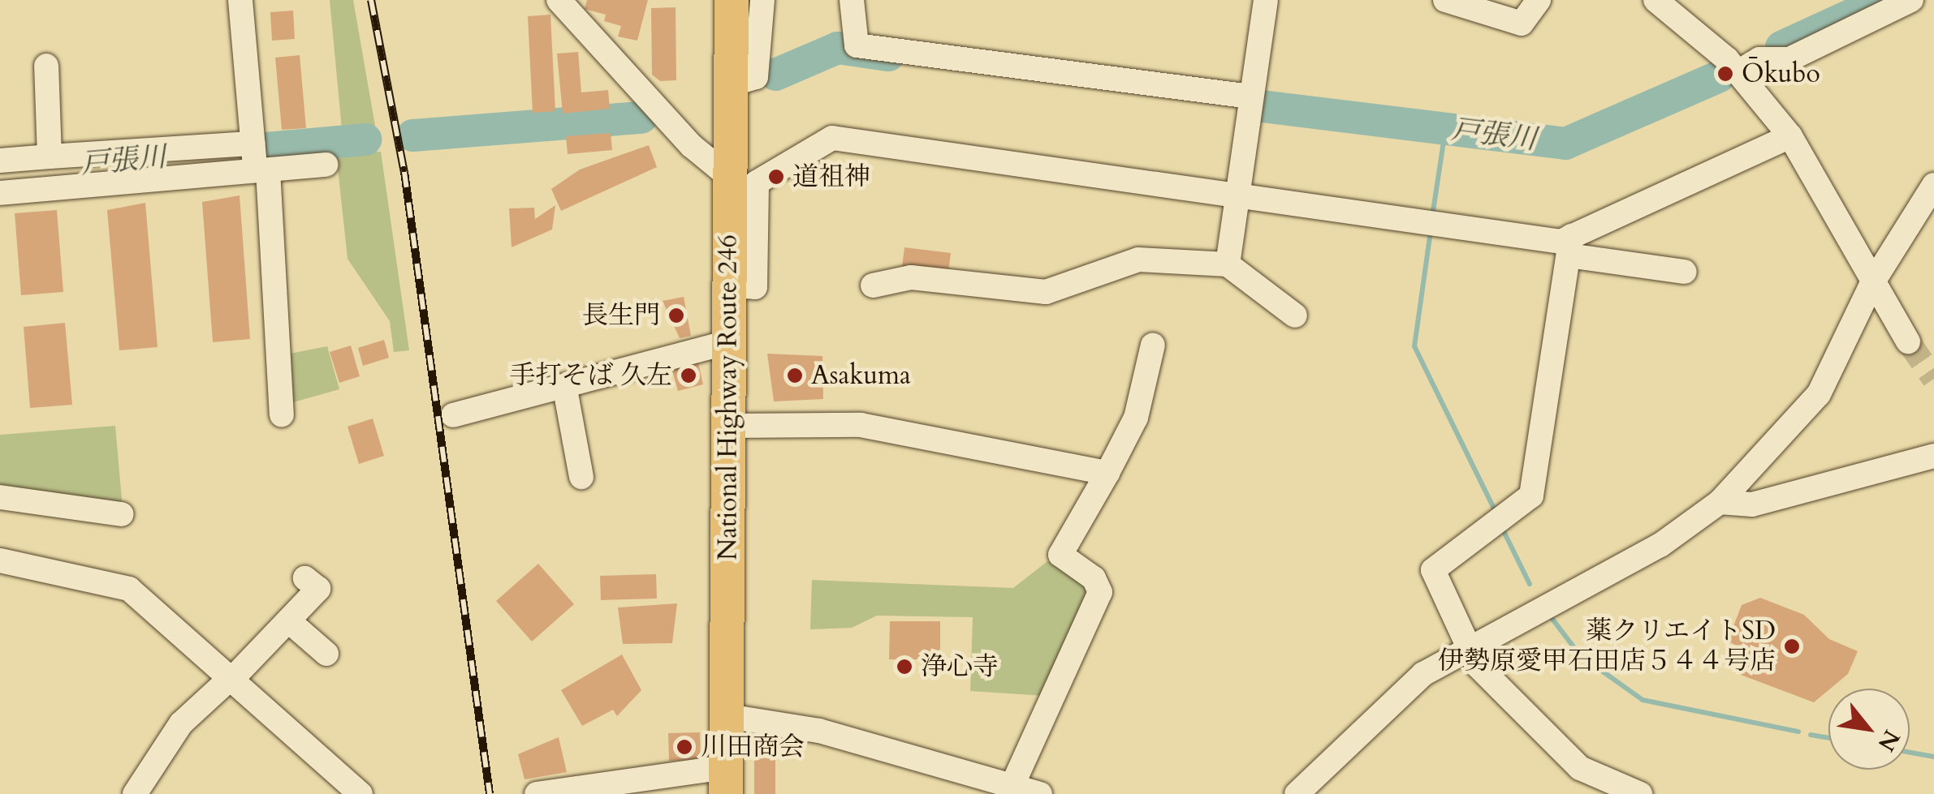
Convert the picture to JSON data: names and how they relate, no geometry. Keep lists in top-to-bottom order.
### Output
{
  "streets": {
    "highway": ["National Highway Route 246"]
  },
  "water": ["戸張川"],
  "places": [
    "Ōkubo",
    "道祖神",
    "長生門",
    "手打そば 久左",
    "Asakuma",
    "薬クリエイトSD 伊勢原愛甲石田店５４４号店",
    "浄心寺",
    "川田商会"
  ],
  "north": "bottom right"
}
